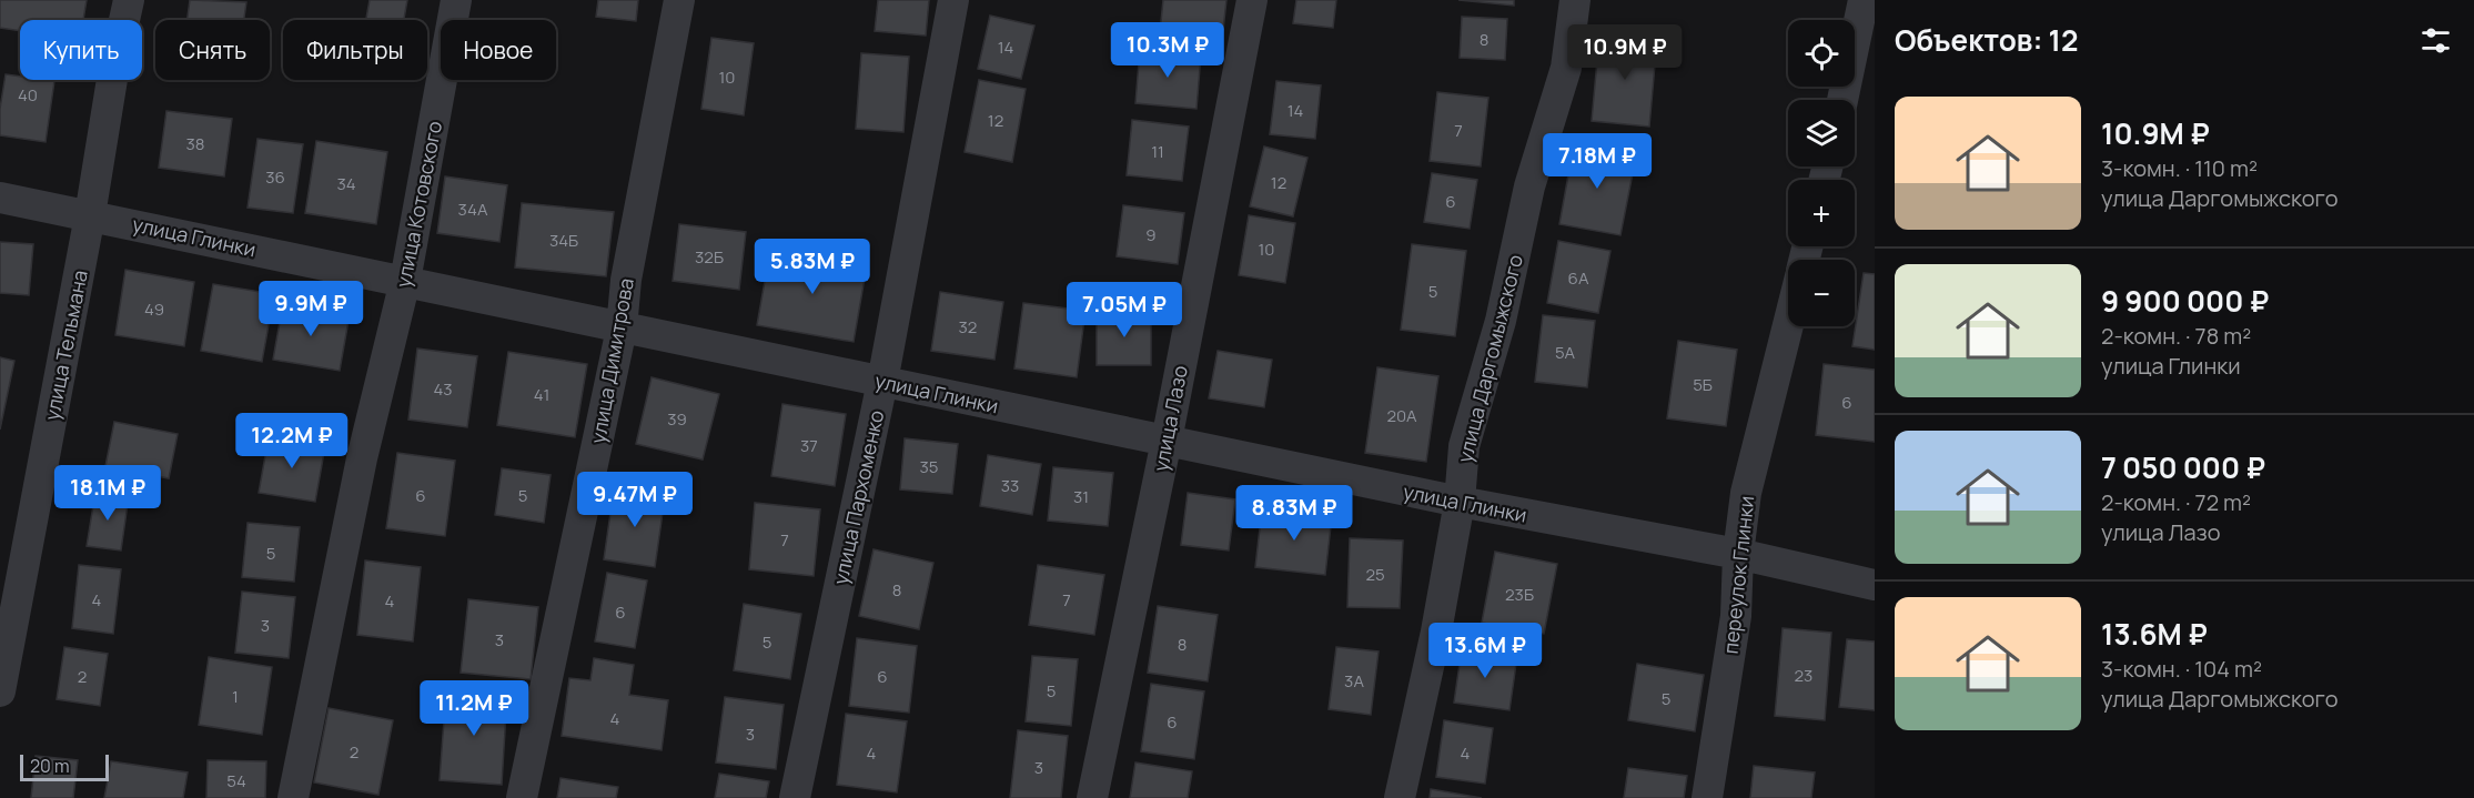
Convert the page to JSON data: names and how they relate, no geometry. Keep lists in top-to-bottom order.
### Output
{
  "streets": {
    "street": [
      "улица Котовского",
      "улица Глинки",
      "улица Тельмана",
      "улица Даргомыжского",
      "улица Димитрова",
      "улица Лазо",
      "улица Пархоменко",
      "переулок Глинки"
    ]
  },
  "crossings": [
    ["улица Котовского", "улица Глинки"],
    ["улица Глинки", "улица Тельмана"],
    ["улица Глинки", "улица Даргомыжского"],
    ["улица Глинки", "улица Димитрова"],
    ["улица Глинки", "улица Лазо"],
    ["улица Глинки", "улица Пархоменко"],
    ["улица Глинки", "переулок Глинки"]
  ],
  "house_numbers": [
    "8",
    "14",
    "10",
    "40",
    "14",
    "12",
    "7",
    "38",
    "11",
    "36",
    "12",
    "34",
    "6",
    "34А",
    "9",
    "34Б",
    "10",
    "32Б",
    "6А",
    "5",
    "49",
    "32",
    "5А",
    "5Б",
    "43",
    "41",
    "6",
    "20А",
    "39",
    "37",
    "35",
    "33",
    "6",
    "5",
    "31",
    "7",
    "5",
    "25",
    "8",
    "23Б",
    "4",
    "7",
    "4",
    "6",
    "3",
    "3",
    "5",
    "8",
    "23",
    "2",
    "6",
    "3А",
    "5",
    "1",
    "5",
    "4",
    "6",
    "3",
    "2",
    "4",
    "4",
    "3",
    "54"
  ],
  "scale_bar": "20 m",
  "page": {
    "heading": "Объектов: 12",
    "map_buttons": ["+", "−"],
    "chip": [
      "Купить",
      "Снять",
      "Фильтры",
      "Новое"
    ],
    "price": [
      "10.3M ₽",
      "10.9M ₽",
      "7.18M ₽",
      "5.83M ₽",
      "9.9M ₽",
      "7.05M ₽",
      "12.2M ₽",
      "18.1M ₽",
      "9.47M ₽",
      "8.83M ₽",
      "13.6M ₽",
      "11.2M ₽"
    ],
    "list": [
      {
        "name": "10.9M ₽",
        "note": "3-комн. · 110 m² · улица Даргомыжского"
      },
      {
        "name": "9 900 000 ₽",
        "note": "2-комн. · 78 m² · улица Глинки"
      },
      {
        "name": "7 050 000 ₽",
        "note": "2-комн. · 72 m² · улица Лазо"
      },
      {
        "name": "13.6M ₽",
        "note": "3-комн. · 104 m² · улица Даргомыжского"
      }
    ],
    "scale": "20 m"
  }
}
